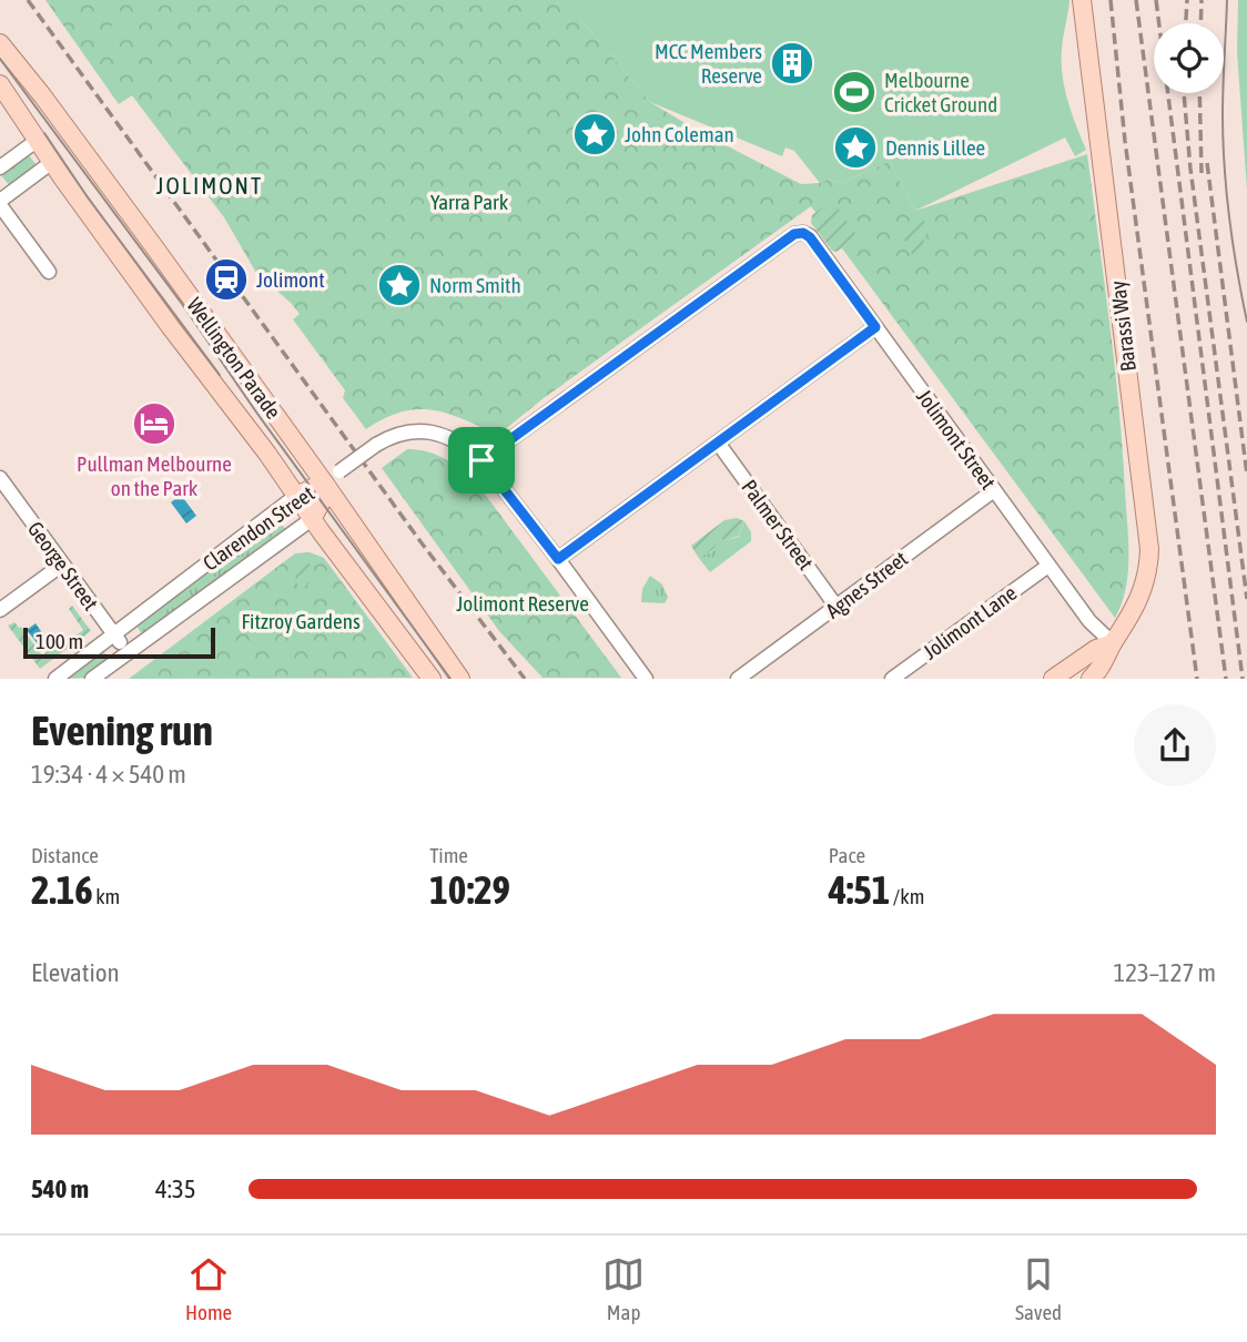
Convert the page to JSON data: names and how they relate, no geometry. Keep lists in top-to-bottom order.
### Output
{
  "streets": {
    "main road": ["Barassi Way", "Wellington Parade", "Clarendon Street"],
    "street": [
      "Jolimont Street",
      "Palmer Street",
      "George Street",
      "Agnes Street",
      "Jolimont Lane"
    ]
  },
  "crossings": [
    ["Barassi Way", "Jolimont Street"],
    ["Wellington Parade", "Clarendon Street"],
    ["Jolimont Street", "Agnes Street"],
    ["Jolimont Street", "Jolimont Lane"],
    ["Palmer Street", "Agnes Street"],
    ["Clarendon Street", "George Street"]
  ],
  "districts": ["JOLIMONT"],
  "parks": ["Yarra Park", "Jolimont Reserve", "Fitzroy Gardens"],
  "places": {
    "building": ["MCC Members Reserve"],
    "sports": ["Melbourne Cricket Ground"],
    "place": ["John Coleman", "Dennis Lillee", "Norm Smith"],
    "station": ["Jolimont"],
    "hotel": ["Pullman Melbourne on the Park"]
  },
  "scale_bar": "100 m",
  "page": {
    "scale": "100 m",
    "heading": ["Evening run", "19:34 · 4 × 540 m"],
    "stats": [
      ["Distance", "2.16 km"],
      ["Time", "10:29"],
      ["Pace", "4:51 /km"]
    ],
    "chart": ["Elevation", "123–127 m"],
    "list": [
      {
        "name": "540 m",
        "note": "4:35"
      }
    ],
    "tabs": ["Home", "Map", "Saved"]
  }
}
